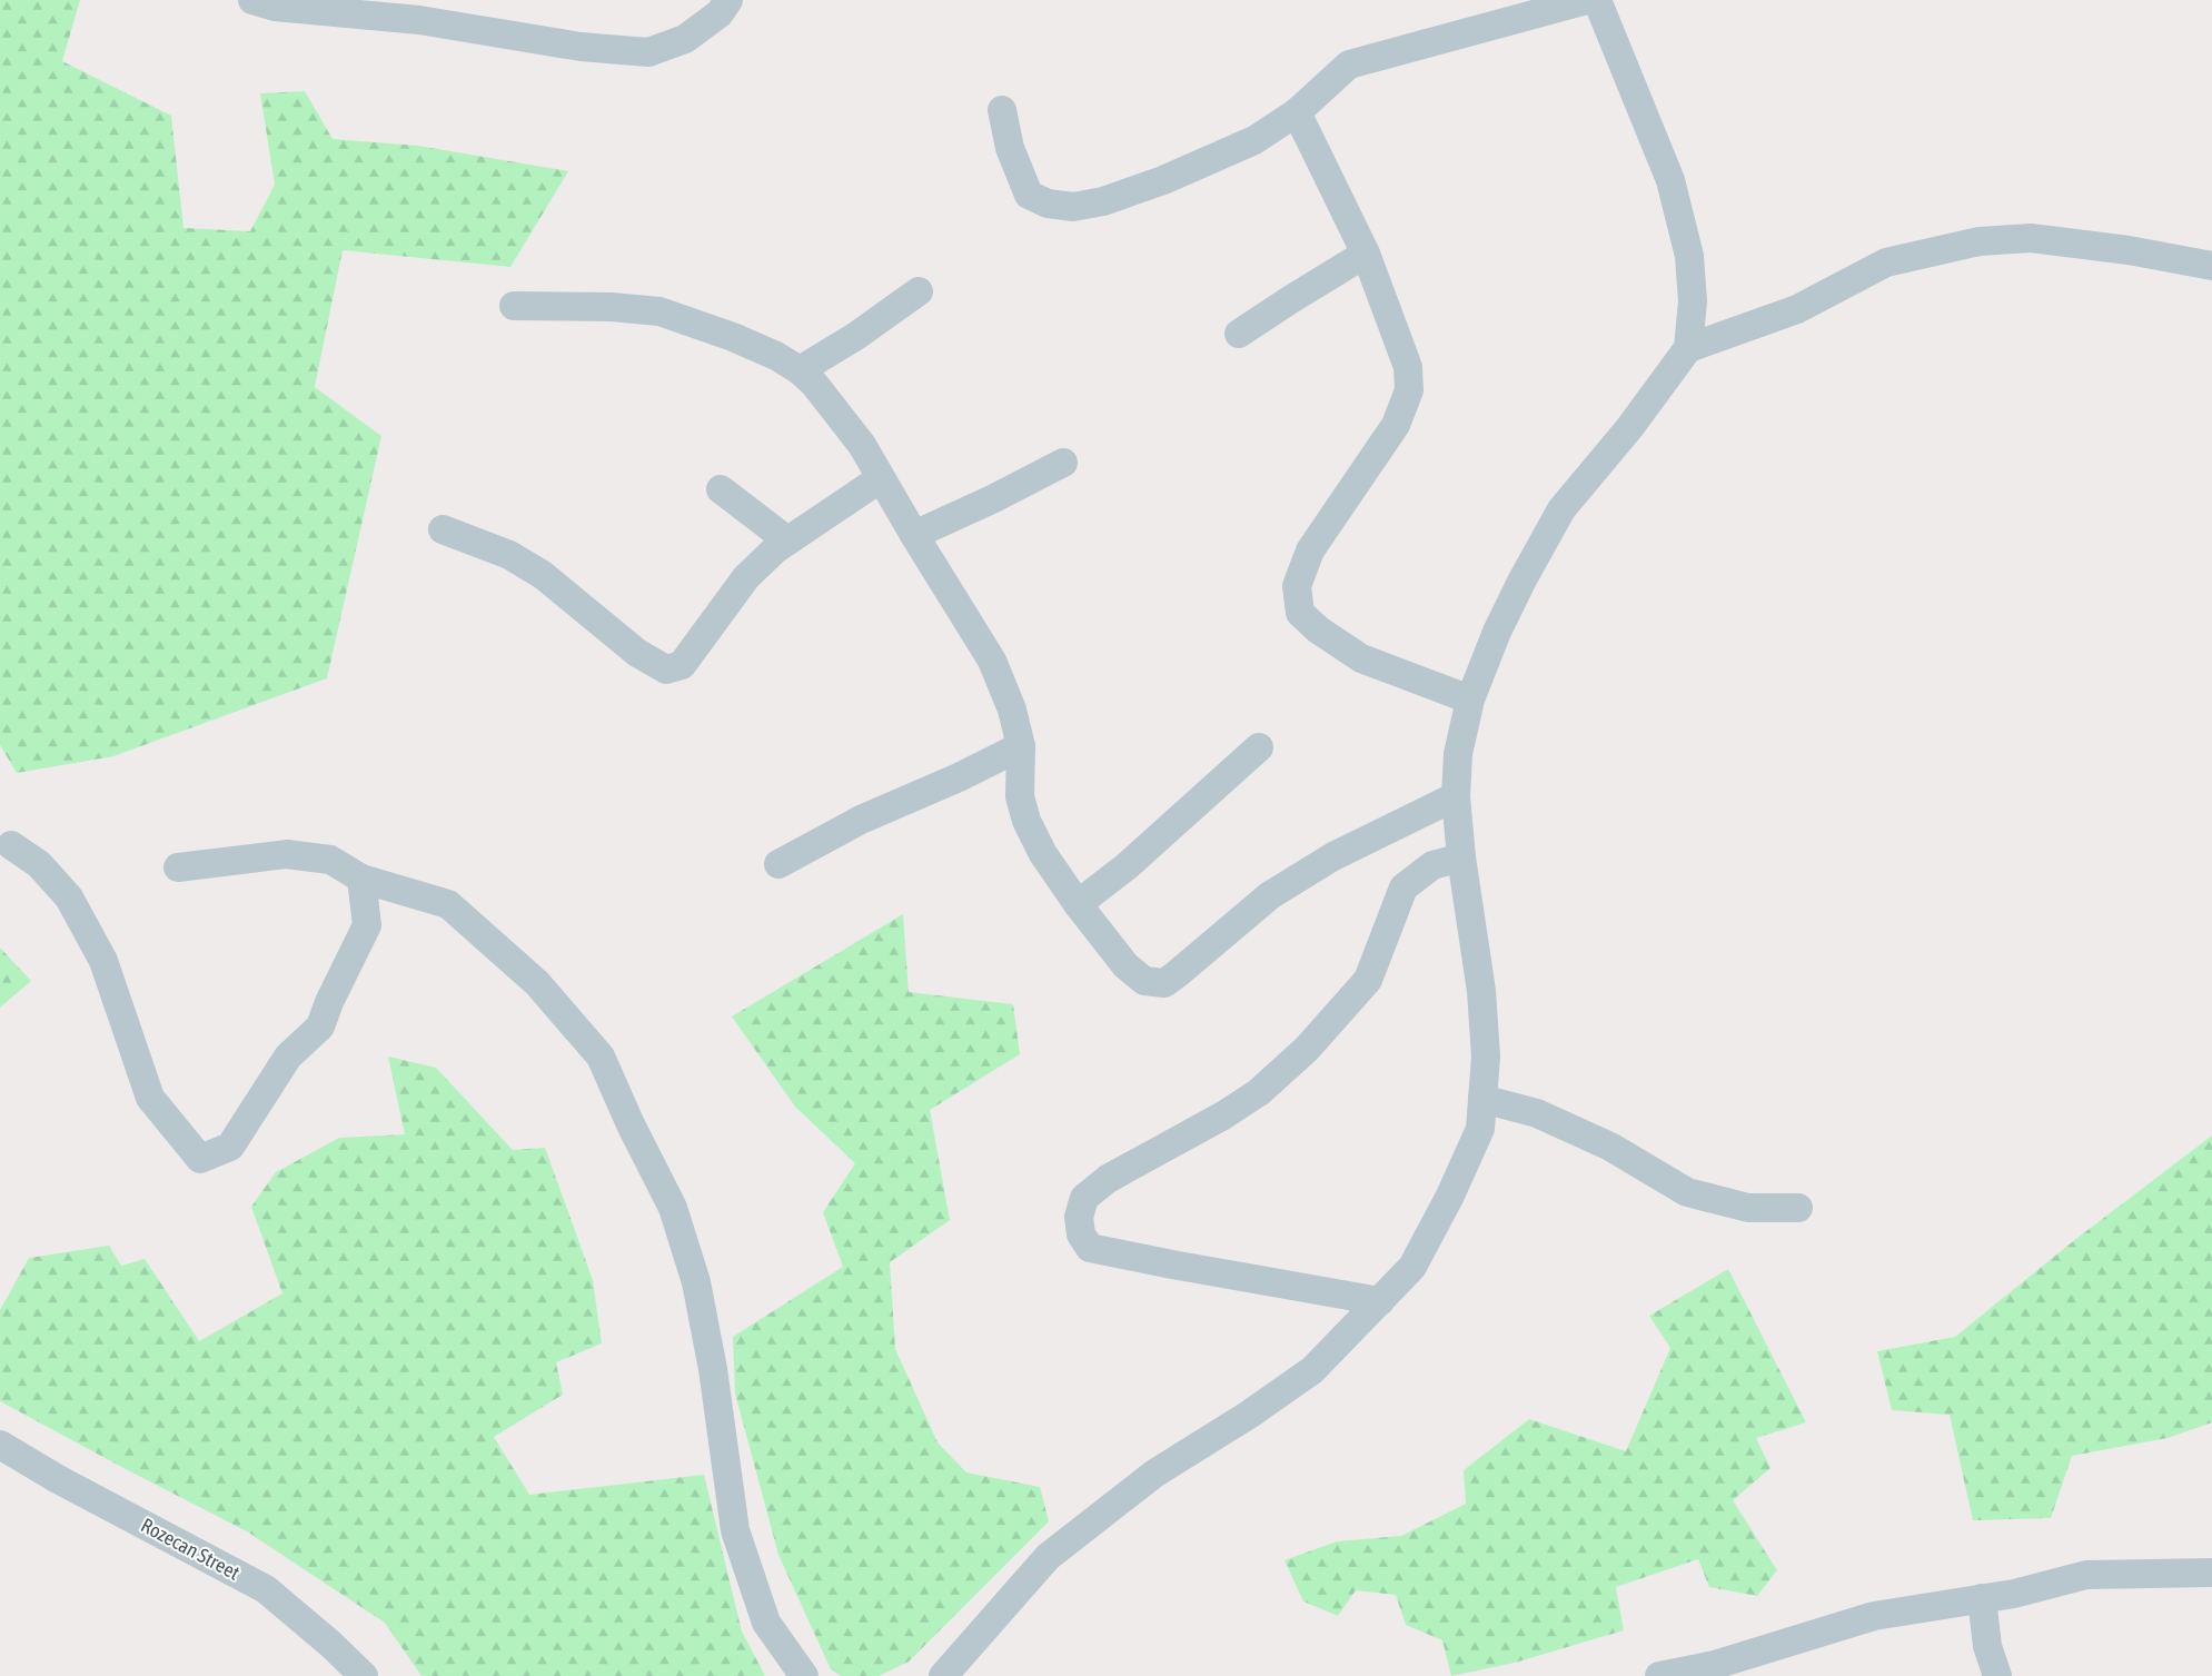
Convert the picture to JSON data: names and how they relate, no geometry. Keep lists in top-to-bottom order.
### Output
{
  "streets": {
    "street": ["Rozecan Street"]
  }
}
